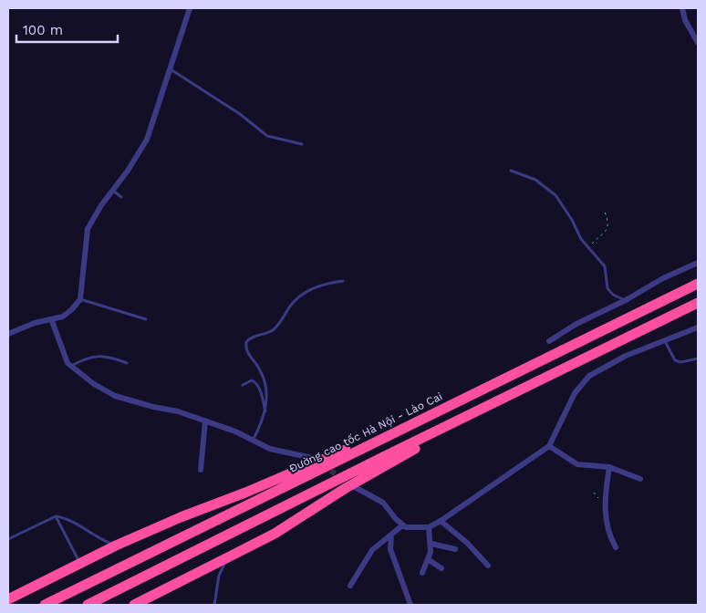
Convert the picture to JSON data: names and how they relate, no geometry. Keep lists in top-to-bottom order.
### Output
{
  "streets": {
    "highway": ["Đường cao tốc Hà Nội - Lào Cai"]
  },
  "scale_bar": "100 m"
}
